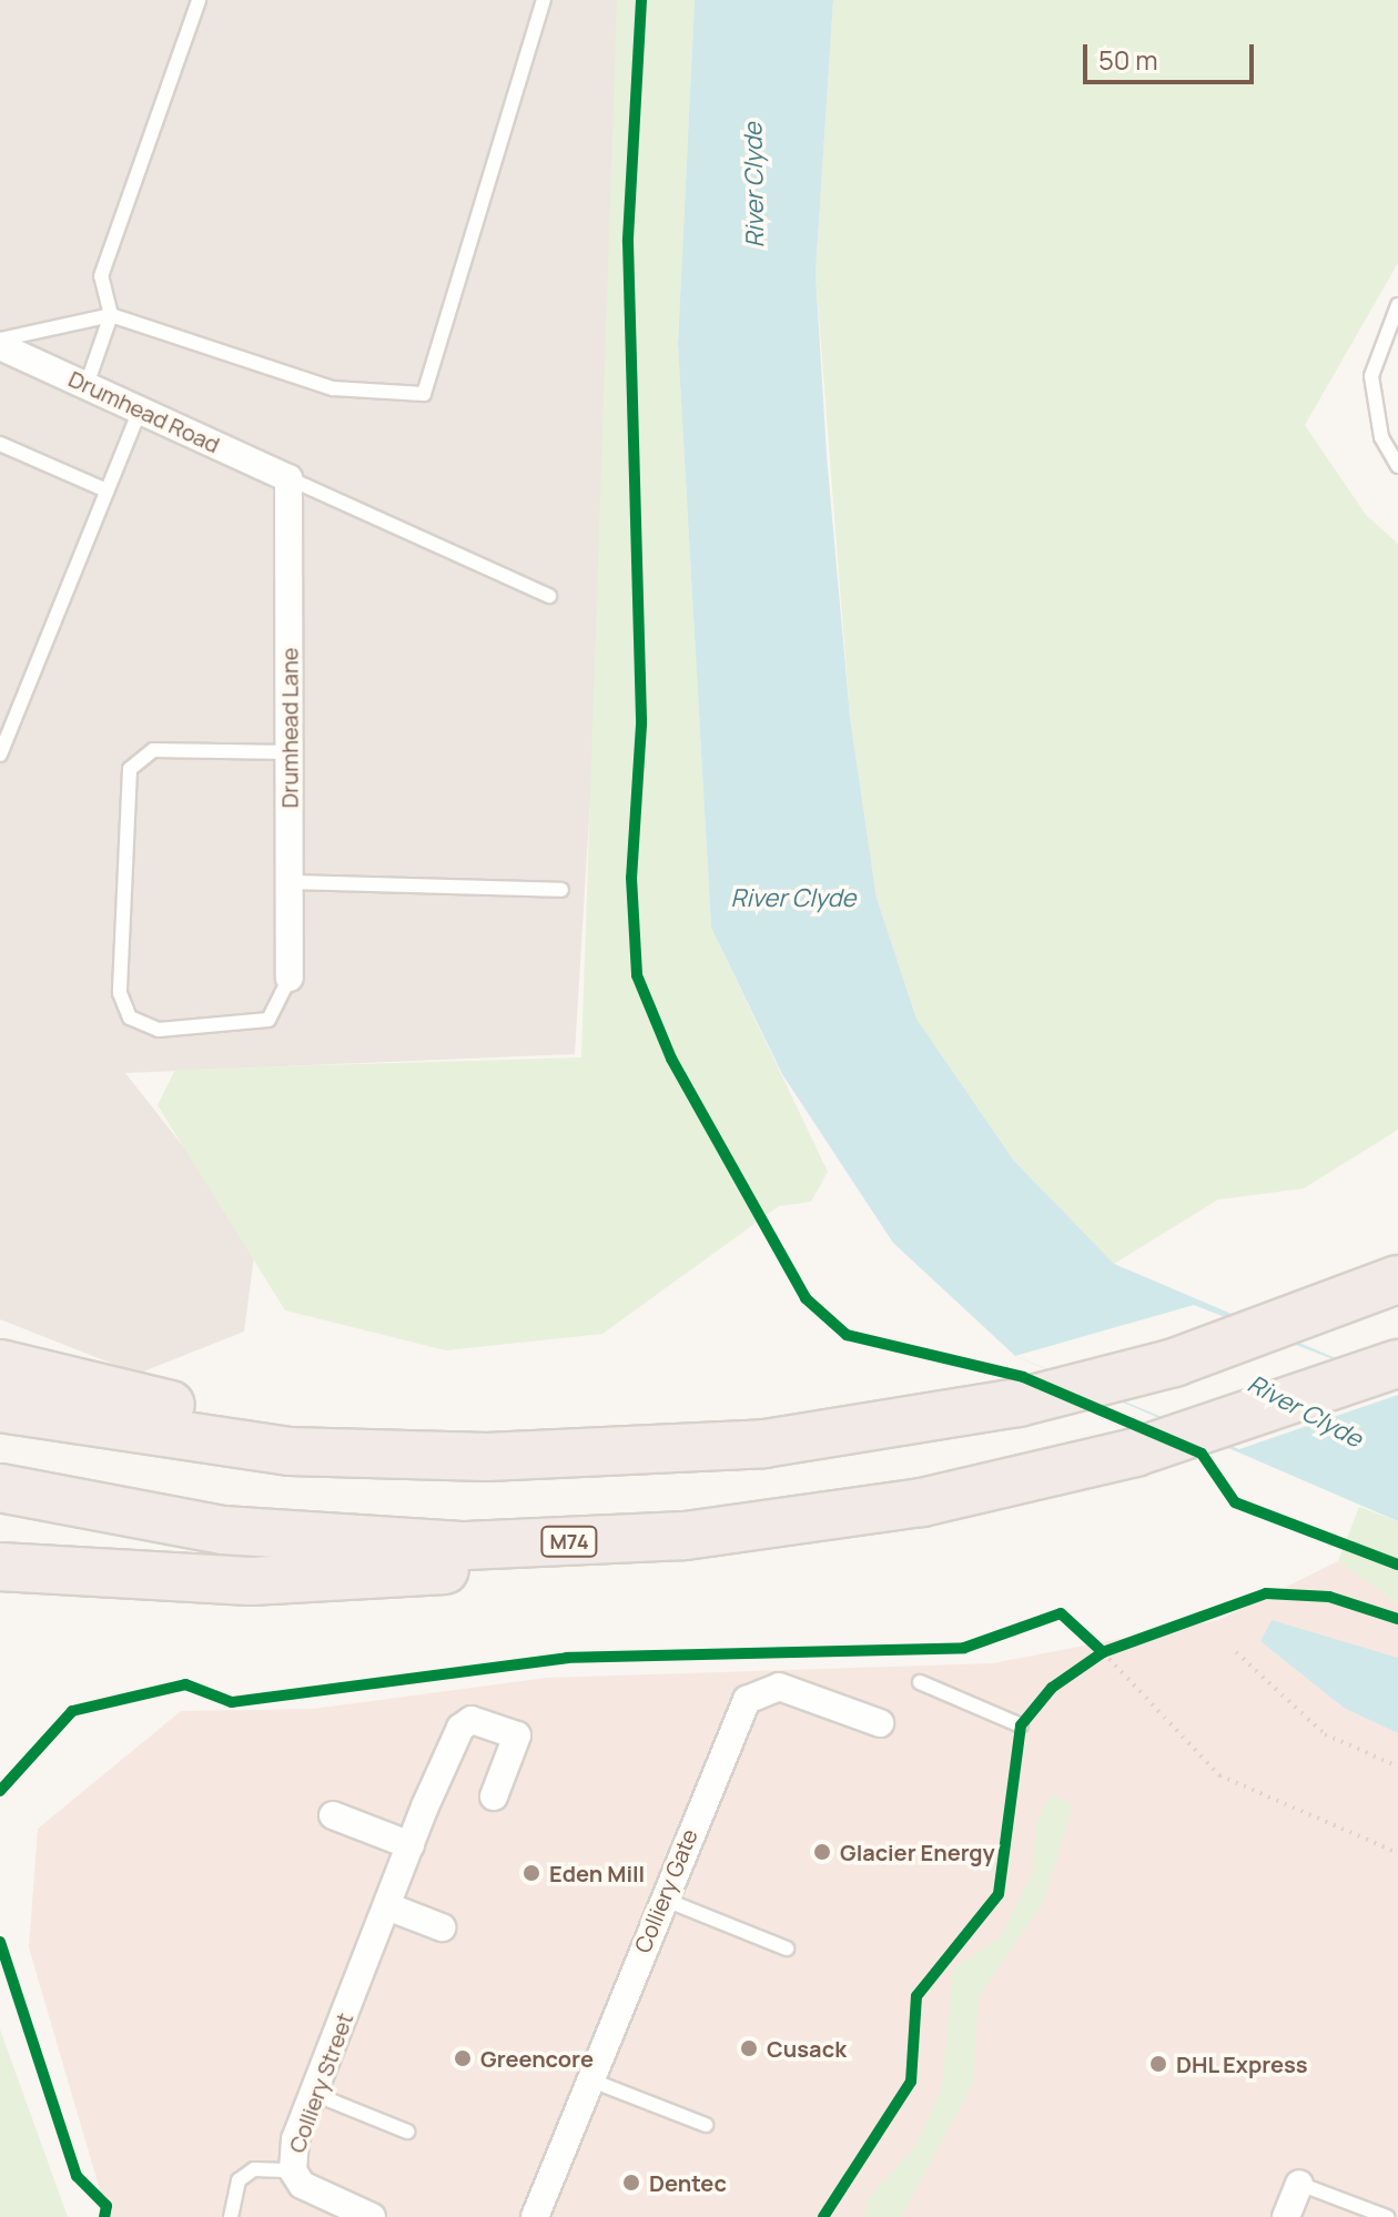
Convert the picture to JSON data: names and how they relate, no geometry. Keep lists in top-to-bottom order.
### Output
{
  "streets": {
    "highway": ["M74"],
    "street": [
      "Drumhead Road",
      "Drumhead Lane",
      "Colliery Gate",
      "Colliery Street"
    ]
  },
  "crossings": [
    ["Drumhead Road", "Drumhead Lane"]
  ],
  "water": ["River Clyde"],
  "places": [
    "Glacier Energy",
    "Eden Mill",
    "Cusack",
    "Greencore",
    "DHL Express",
    "Dentec"
  ],
  "scale_bar": "50 m"
}
